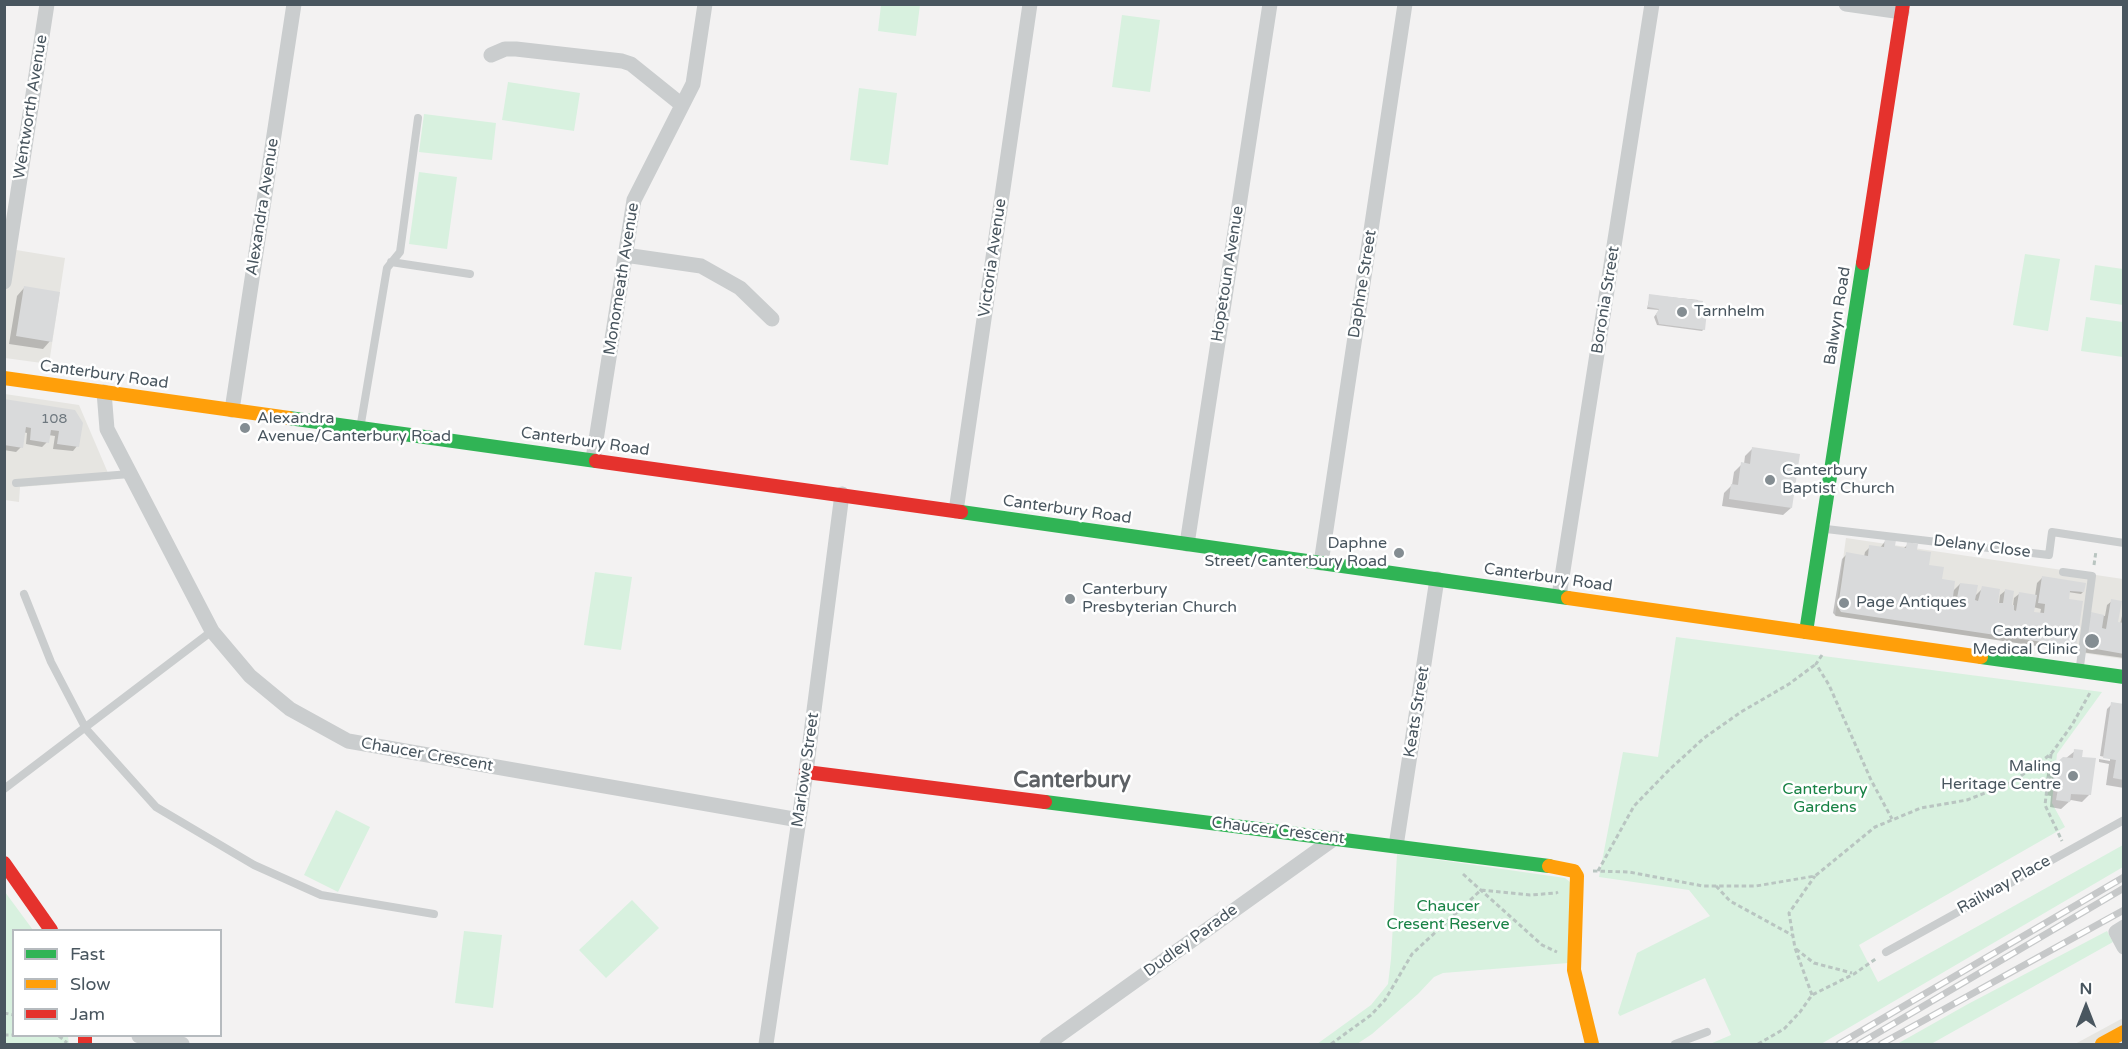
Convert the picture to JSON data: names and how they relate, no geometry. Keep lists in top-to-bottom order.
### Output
{
  "streets": {
    "main road": ["Balwyn Road", "Canterbury Road", "Chaucer Crescent"],
    "street": [
      "Wentworth Avenue",
      "Alexandra Avenue",
      "Victoria Avenue",
      "Hopetoun Avenue",
      "Monomeath Avenue",
      "Daphne Street",
      "Boronia Street",
      "Keats Street",
      "Marlowe Street",
      "Dudley Parade"
    ],
    "lane": ["Delany Close", "Railway Place"]
  },
  "crossings": [
    ["Alexandra Avenue", "Canterbury Road"],
    ["Victoria Avenue", "Canterbury Road"],
    ["Hopetoun Avenue", "Canterbury Road"],
    ["Monomeath Avenue", "Canterbury Road"],
    ["Daphne Street", "Canterbury Road"],
    ["Boronia Street", "Canterbury Road"],
    ["Balwyn Road", "Canterbury Road"],
    ["Balwyn Road", "Delany Close"],
    ["Canterbury Road", "Keats Street"],
    ["Canterbury Road", "Chaucer Crescent"],
    ["Canterbury Road", "Marlowe Street"],
    ["Keats Street", "Chaucer Crescent"],
    ["Chaucer Crescent", "Marlowe Street"],
    ["Chaucer Crescent", "Dudley Parade"]
  ],
  "districts": ["Canterbury"],
  "parks": ["Canterbury Gardens", "Chaucer Cresent Reserve"],
  "places": [
    "Tarnhelm",
    "Alexandra Avenue/Canterbury Road",
    "Canterbury Baptist Church",
    "Daphne Street/Canterbury Road",
    "Canterbury Presbyterian Church",
    "Page Antiques",
    "Canterbury Medical Clinic",
    "Maling Heritage Centre"
  ],
  "house_numbers": ["108"],
  "legend": ["Fast", "Slow", "Jam"],
  "north": "top"
}
